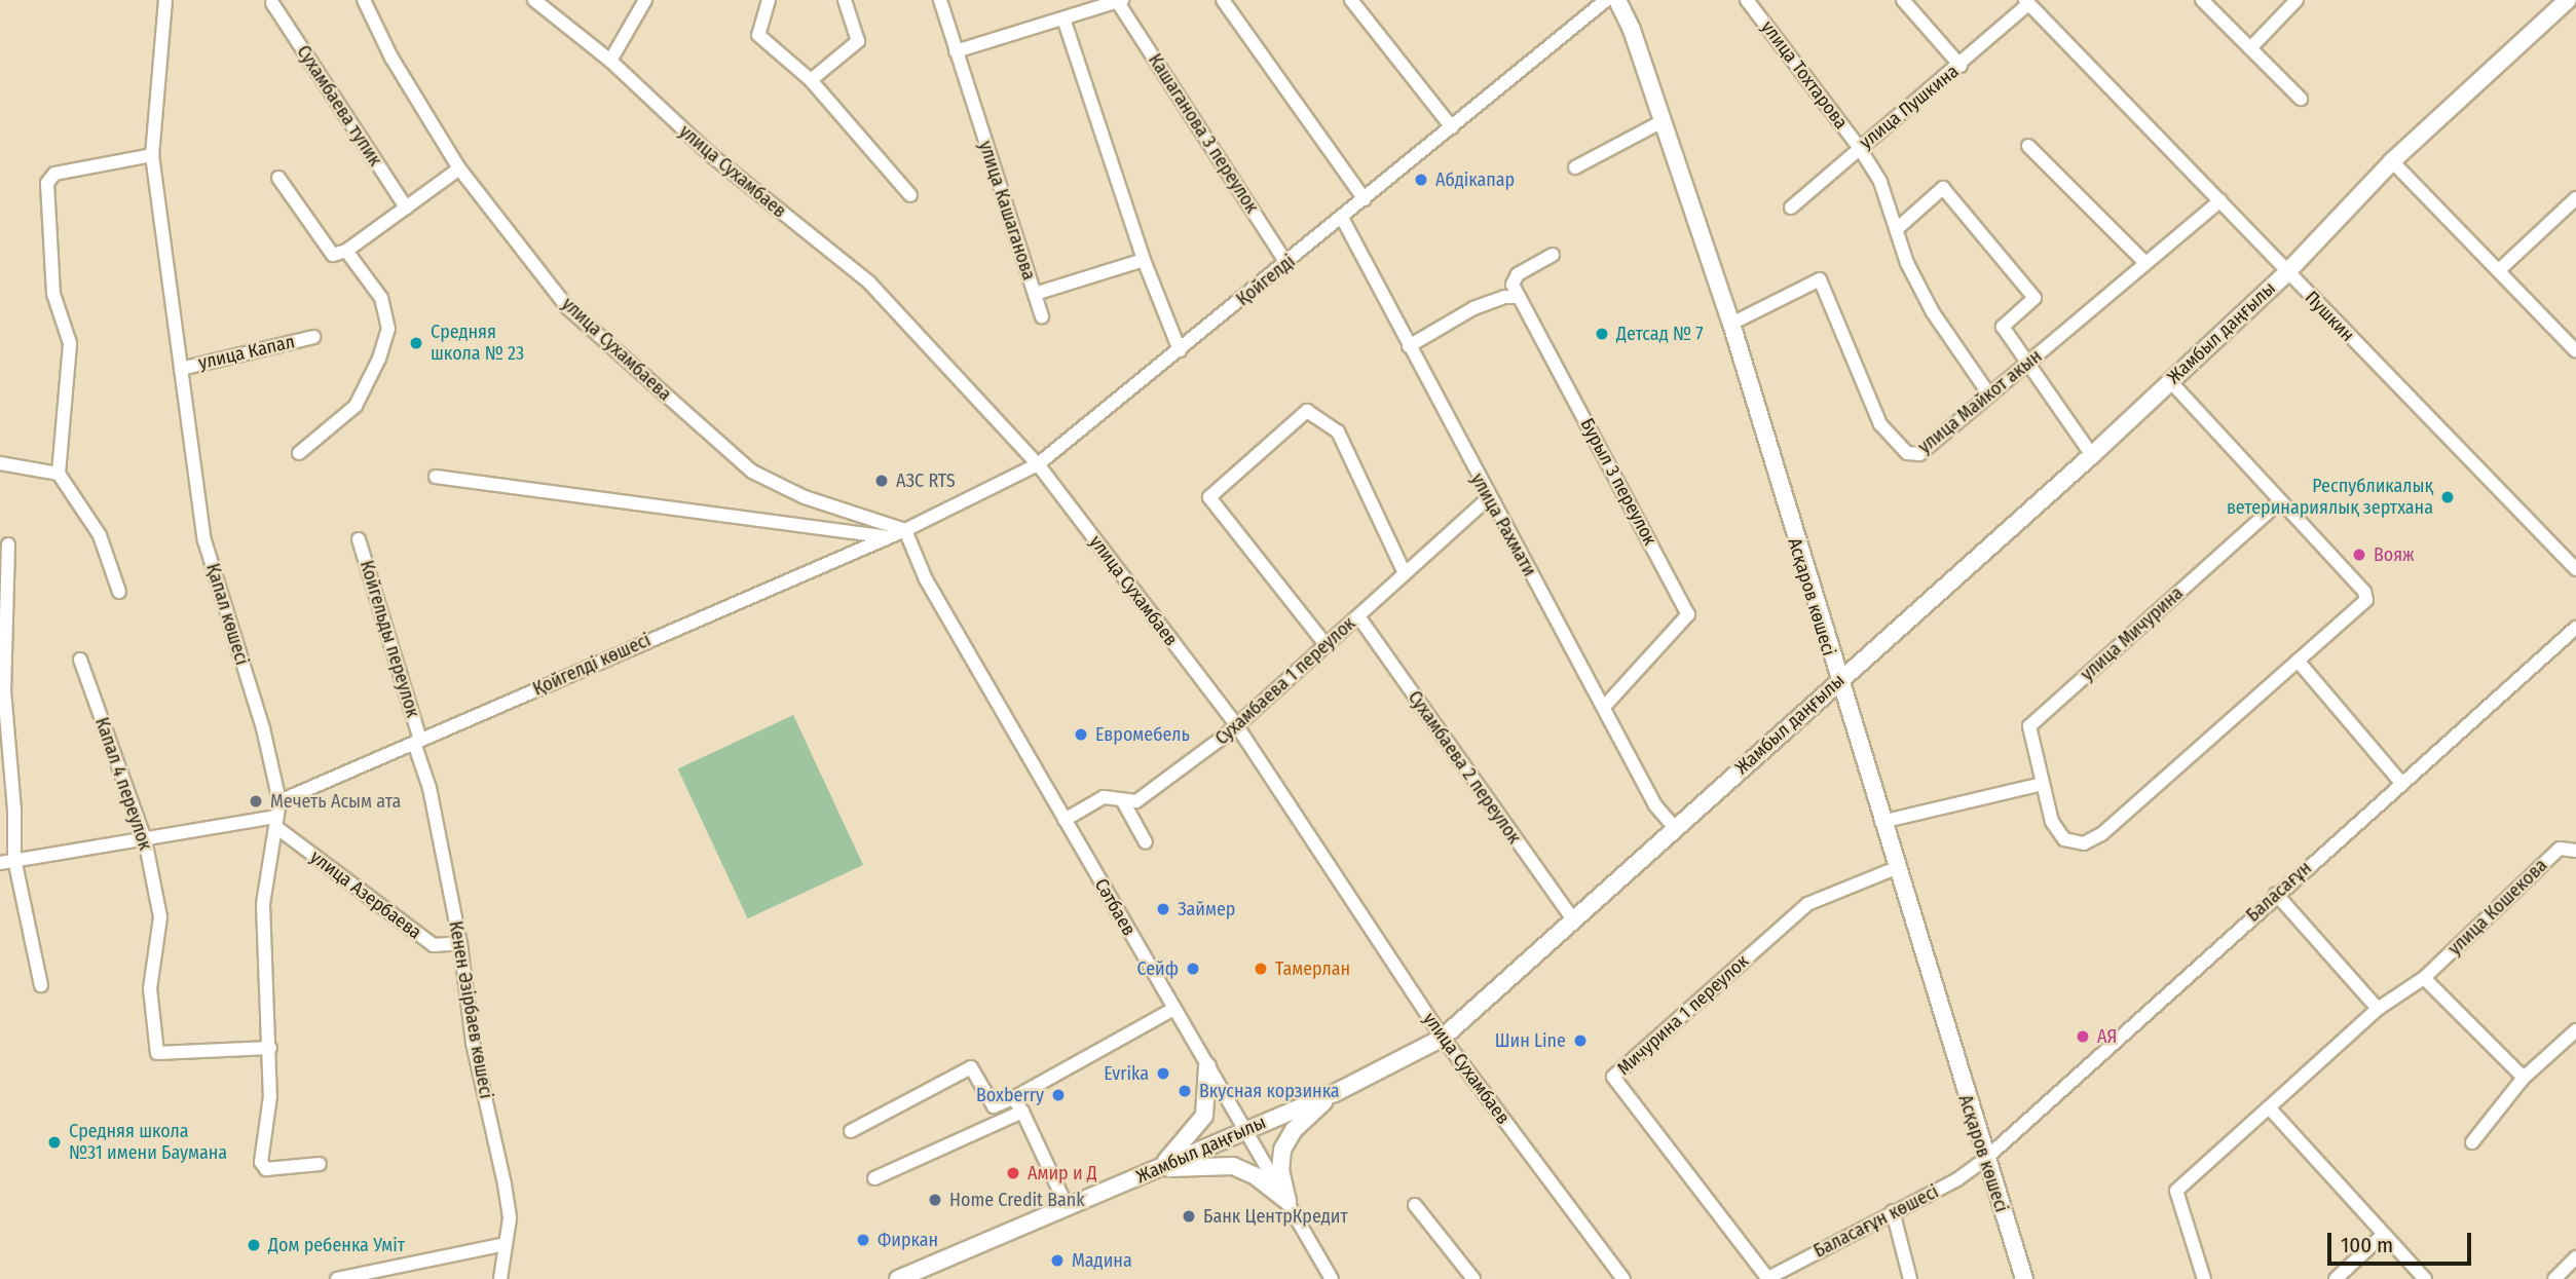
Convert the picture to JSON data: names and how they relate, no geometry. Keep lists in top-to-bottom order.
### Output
{
  "streets": {
    "main road": ["Жамбыл даңғылы", "Асқаров көшесі"],
    "street": [
      "улица Тохтарова",
      "Сухамбаева тупик",
      "улица Пушкина",
      "Кашаганова 3 переулок",
      "улица Сухамбаев",
      "улица Кашаганова",
      "Қойгелді",
      "Пушкин",
      "улица Сухамбаева",
      "улица Капал",
      "улица Майкот акын",
      "Бурыл 3 переулок",
      "улица Рахмати",
      "Қапал көшесі",
      "улица Мичурина",
      "Койгельды переулок",
      "Қойгелді көшесі",
      "Сухамбаева 1 переулок",
      "Сухамбаева 2 переулок",
      "Капал 4 переулок",
      "Баласағұн",
      "улица Азербаева",
      "Сәтбаев",
      "улица Кошекова",
      "Кенен Әзірбаев көшесі",
      "Мичурина 1 переулок",
      "Баласағұн көшесі"
    ]
  },
  "crossings": [
    ["улица Тохтарова", "улица Пушкина"],
    ["улица Тохтарова", "улица Майкот акын"],
    ["улица Пушкина", "Пушкин"],
    ["Кашаганова 3 переулок", "улица Кашаганова"],
    ["Кашаганова 3 переулок", "Қойгелді"],
    ["улица Сухамбаев", "Қойгелді"],
    ["улица Сухамбаев", "Жамбыл даңғылы"],
    ["улица Сухамбаев", "Сухамбаева 1 переулок"],
    ["Қойгелді", "улица Сухамбаева"],
    ["Қойгелді", "улица Рахмати"],
    ["Қойгелді", "Қойгелді көшесі"],
    ["Қойгелді", "Сәтбаев"],
    ["Пушкин", "Жамбыл даңғылы"],
    ["Пушкин", "улица Майкот акын"],
    ["Жамбыл даңғылы", "улица Рахмати"],
    ["Жамбыл даңғылы", "Асқаров көшесі"],
    ["Жамбыл даңғылы", "улица Мичурина"],
    ["Жамбыл даңғылы", "Сухамбаева 2 переулок"],
    ["Жамбыл даңғылы", "Сәтбаев"],
    ["улица Сухамбаева", "Қойгелді көшесі"],
    ["улица Сухамбаева", "Сәтбаев"],
    ["улица Капал", "Қапал көшесі"],
    ["улица Майкот акын", "Асқаров көшесі"],
    ["Бурыл 3 переулок", "улица Рахмати"],
    ["улица Рахмати", "Сухамбаева 1 переулок"],
    ["Асқаров көшесі", "Баласағұн"],
    ["Асқаров көшесі", "Мичурина 1 переулок"],
    ["Асқаров көшесі", "Баласағұн көшесі"],
    ["Қапал көшесі", "Қойгелді көшесі"],
    ["Қапал көшесі", "Капал 4 переулок"],
    ["Қапал көшесі", "улица Азербаева"],
    ["Койгельды переулок", "Қойгелді көшесі"],
    ["Койгельды переулок", "Кенен Әзірбаев көшесі"],
    ["Қойгелді көшесі", "Сәтбаев"],
    ["Қойгелді көшесі", "Кенен Әзірбаев көшесі"],
    ["Сухамбаева 1 переулок", "Сухамбаева 2 переулок"],
    ["Сухамбаева 1 переулок", "Сәтбаев"],
    ["Баласағұн", "Баласағұн көшесі"],
    ["улица Азербаева", "Кенен Әзірбаев көшесі"],
    ["Мичурина 1 переулок", "Баласағұн көшесі"]
  ],
  "places": [
    "Абдiкапар",
    "Детсад № 7",
    "Средняя школа № 23",
    "АЗС RTS",
    "Республикалық ветеринариялық зертхана",
    "Вояж",
    "Евромебель",
    "Мечеть Асым ата",
    "Займер",
    "Сейф",
    "Тамерлан",
    "АЯ",
    "Шин Line",
    "Evrika",
    "Вкусная корзинка",
    "Boxberry",
    "Средняя школа №31 имени Баумана",
    "Амир и Д",
    "Home Credit Bank",
    "Банк ЦентрКредит",
    "Фиркан",
    "Дом ребенка Умiт",
    "Мадина"
  ],
  "scale_bar": "100 m"
}
